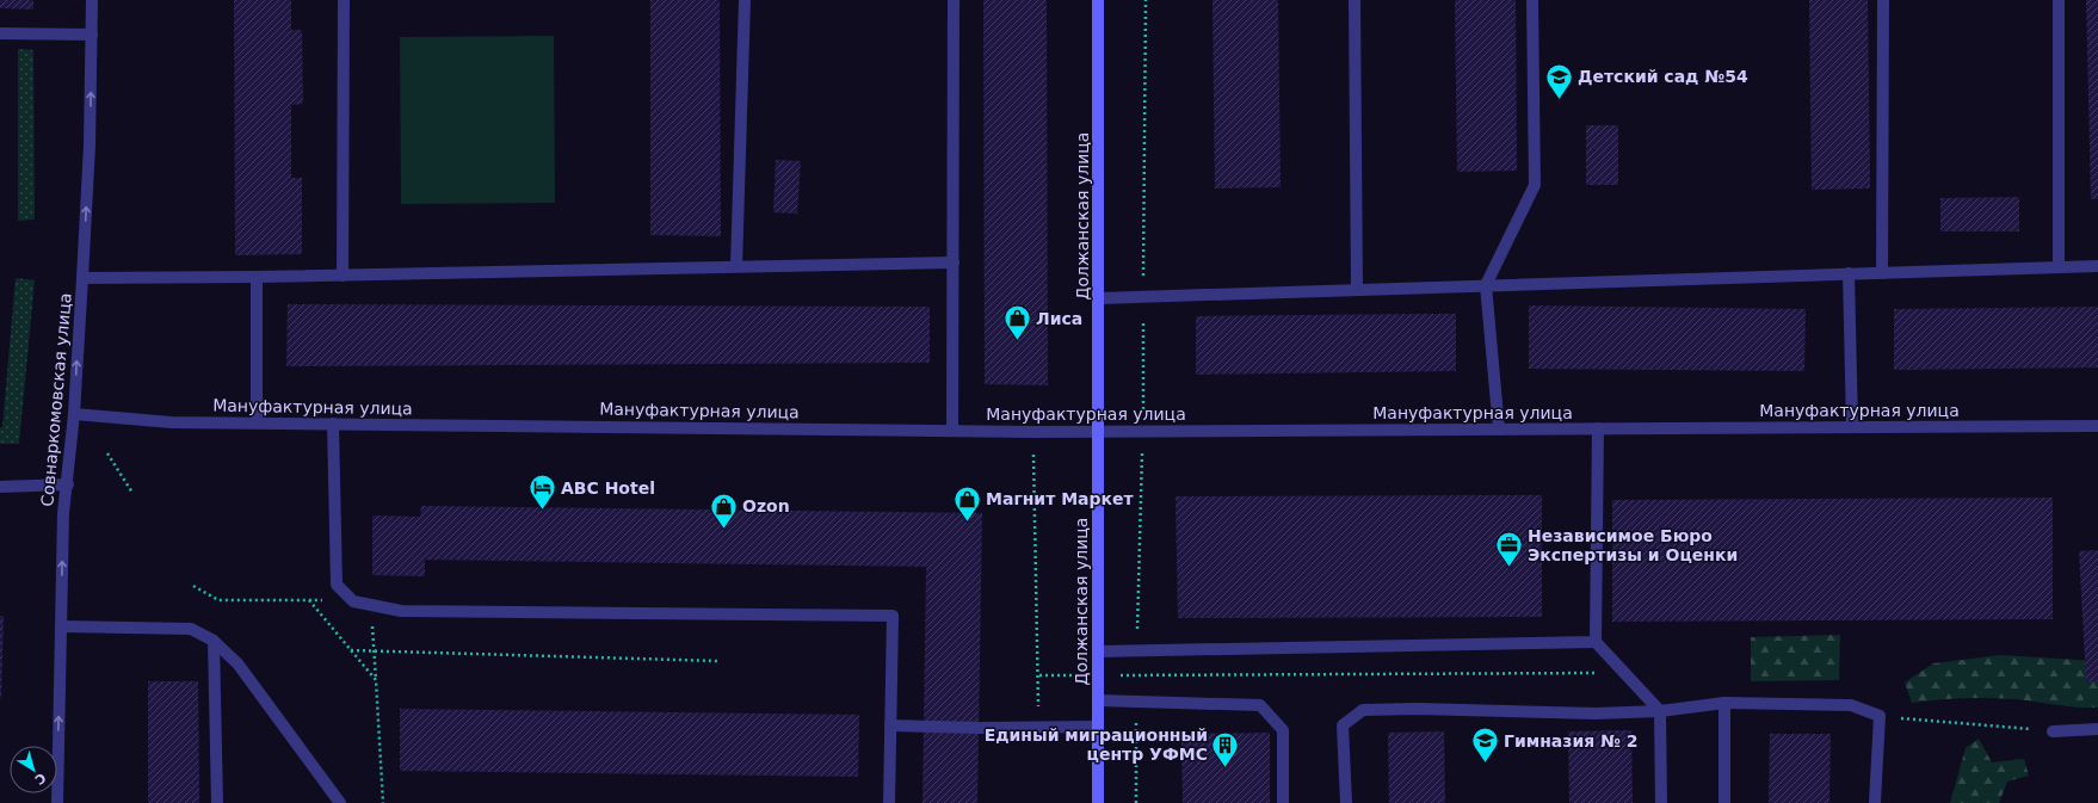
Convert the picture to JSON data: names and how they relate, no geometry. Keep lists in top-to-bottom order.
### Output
{
  "streets": {
    "main road": ["Должанская улица"],
    "street": ["Совнаркомовская улица", "Мануфактурная улица"]
  },
  "crossings": [
    ["Должанская улица", "Мануфактурная улица"],
    ["Совнаркомовская улица", "Мануфактурная улица"]
  ],
  "one_way": ["Совнаркомовская улица"],
  "places": {
    "school or university": ["Детский сад №54", "Гимназия № 2"],
    "shop": ["Лиса", "Магнит Маркет", "Ozon"],
    "hotel": ["ABC Hotel"],
    "office": ["Независимое Бюро Экспертизы и Оценки"],
    "building": ["Единый миграционный центр УФМС"]
  },
  "north": "bottom right"
}
